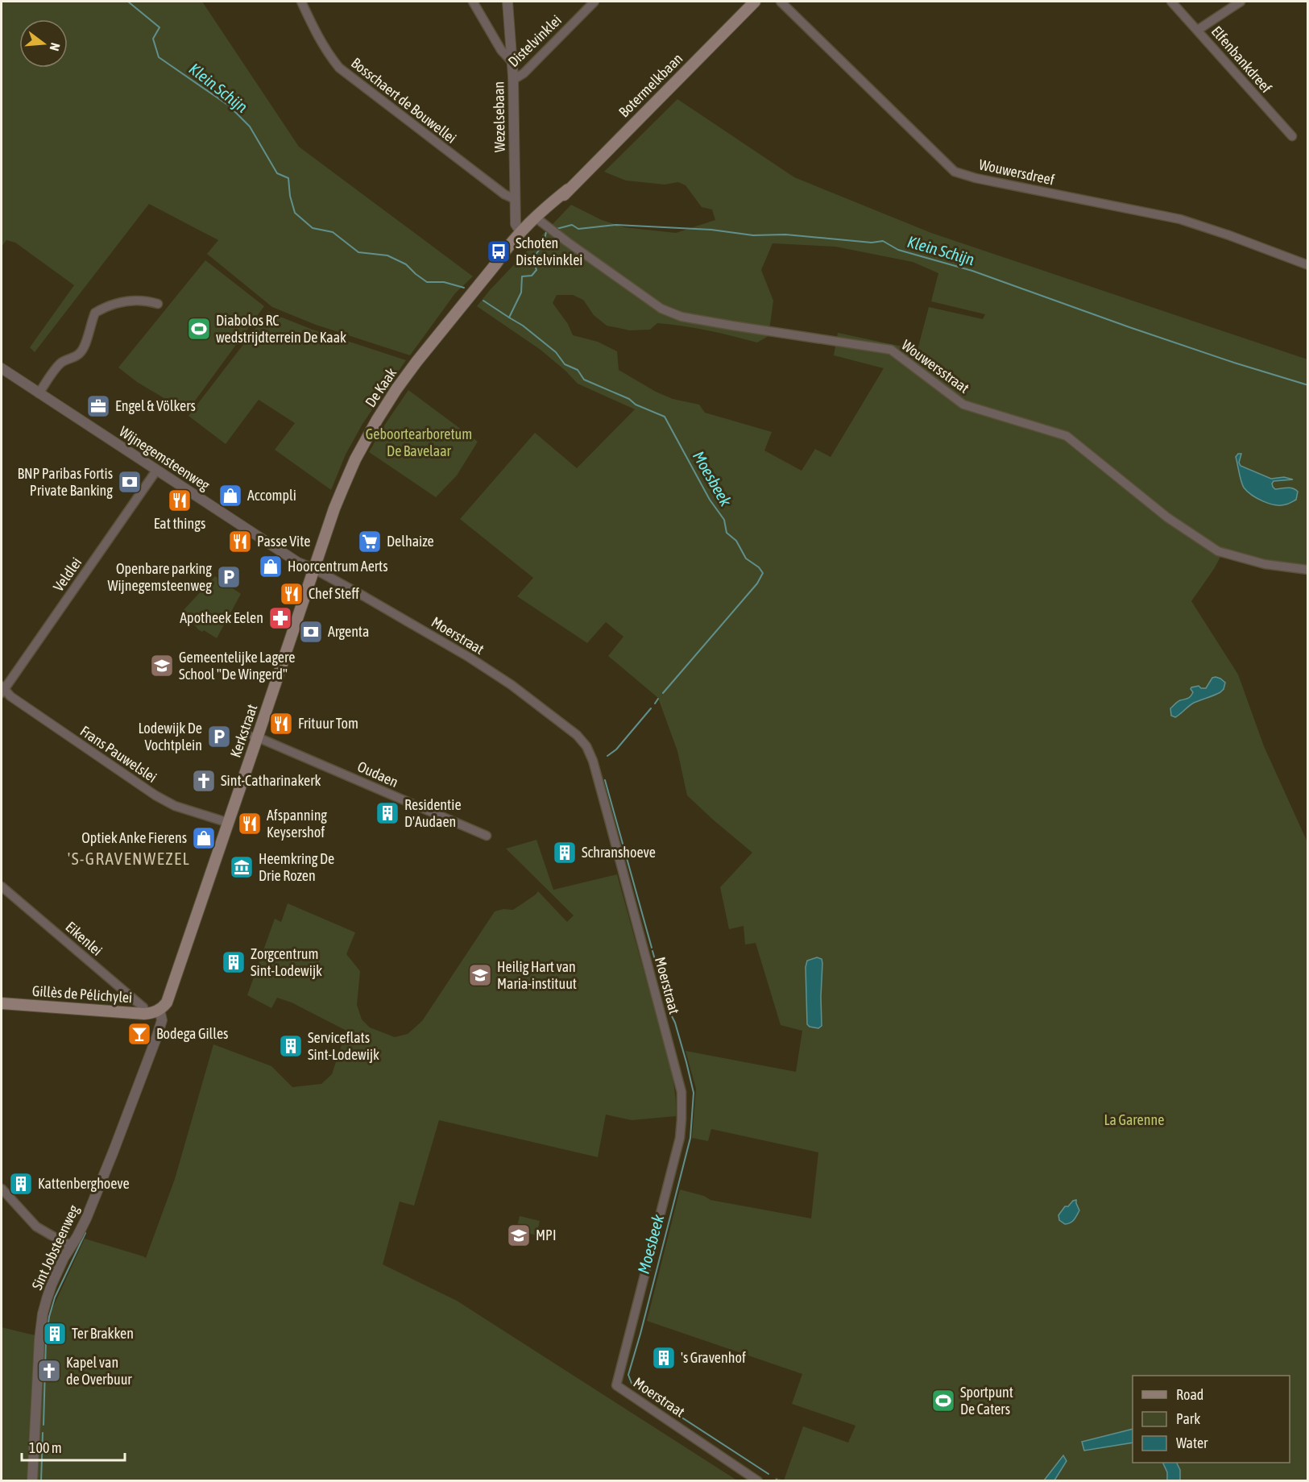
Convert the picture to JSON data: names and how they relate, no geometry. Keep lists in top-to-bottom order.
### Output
{
  "streets": {
    "main road": [
      "Botermelkbaan",
      "De Kaak",
      "Kerkstraat",
      "Gillès de Pélichylei"
    ],
    "street": [
      "Distelvinklei",
      "Elfenbankdreef",
      "Bosschaert de Bouwellei",
      "Wezelsebaan",
      "Wouwersdreef",
      "Wouwersstraat",
      "Wijnegemsteenweg",
      "Veldlei",
      "Moerstraat",
      "Frans Pauwelslei",
      "Oudaen",
      "Eikenlei",
      "Sint Jobsteenweg"
    ]
  },
  "crossings": [
    ["Distelvinklei", "Wezelsebaan"],
    ["Botermelkbaan", "Wezelsebaan"],
    ["Botermelkbaan", "Wouwersstraat"],
    ["Botermelkbaan", "De Kaak"],
    ["Bosschaert de Bouwellei", "Wezelsebaan"],
    ["De Kaak", "Wijnegemsteenweg"],
    ["De Kaak", "Moerstraat"],
    ["De Kaak", "Kerkstraat"],
    ["Wijnegemsteenweg", "Veldlei"],
    ["Wijnegemsteenweg", "Moerstraat"],
    ["Wijnegemsteenweg", "Kerkstraat"],
    ["Veldlei", "Frans Pauwelslei"],
    ["Moerstraat", "Kerkstraat"],
    ["Kerkstraat", "Frans Pauwelslei"],
    ["Kerkstraat", "Oudaen"],
    ["Kerkstraat", "Gillès de Pélichylei"],
    ["Kerkstraat", "Sint Jobsteenweg"],
    ["Eikenlei", "Gillès de Pélichylei"],
    ["Gillès de Pélichylei", "Sint Jobsteenweg"]
  ],
  "districts": ["'S-GRAVENWEZEL"],
  "water": ["Klein Schijn", "Moesbeek"],
  "parks": ["Geboortearboretum De Bavelaar", "La Garenne"],
  "places": {
    "bus stop": ["Schoten Distelvinklei"],
    "sports": ["Diabolos RC wedstrijdterrein De Kaak", "Sportpunt De Caters"],
    "office": ["Engel & Völkers"],
    "bank": ["BNP Paribas Fortis Private Banking", "Argenta"],
    "shop": ["Accompli", "Hoorcentrum Aerts", "Optiek Anke Fierens"],
    "restaurant": [
      "Eat things",
      "Passe Vite",
      "Chef Steff",
      "Frituur Tom",
      "Afspanning Keysershof"
    ],
    "supermarket": ["Delhaize"],
    "parking": ["Openbare parking Wijnegemsteenweg", "Lodewijk De Vochtplein"],
    "pharmacy": ["Apotheek Eelen"],
    "school or university": ["Gemeentelijke Lagere School \"De Wingerd\"", "Heilig Hart van Maria-instituut", "MPI"],
    "church": ["Sint-Catharinakerk", "Kapel van de Overbuur"],
    "building": [
      "Residentie D'Audaen",
      "Schranshoeve",
      "Zorgcentrum Sint-Lodewijk",
      "Serviceflats Sint-Lodewijk",
      "Kattenberghoeve",
      "Ter Brakken",
      "'s Gravenhof"
    ],
    "museum": ["Heemkring De Drie Rozen"],
    "bar": ["Bodega Gilles"]
  },
  "legend": ["Road", "Park", "Water"],
  "scale_bar": "100 m",
  "north": "right"
}
